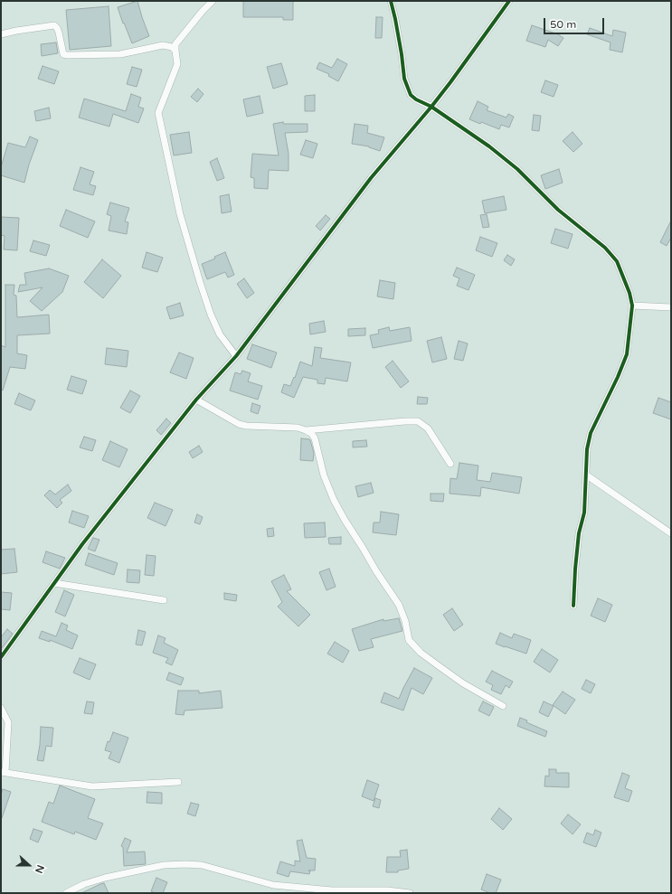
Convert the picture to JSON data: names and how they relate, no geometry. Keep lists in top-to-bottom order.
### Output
{
  "scale_bar": "50 m",
  "north": "right"
}
